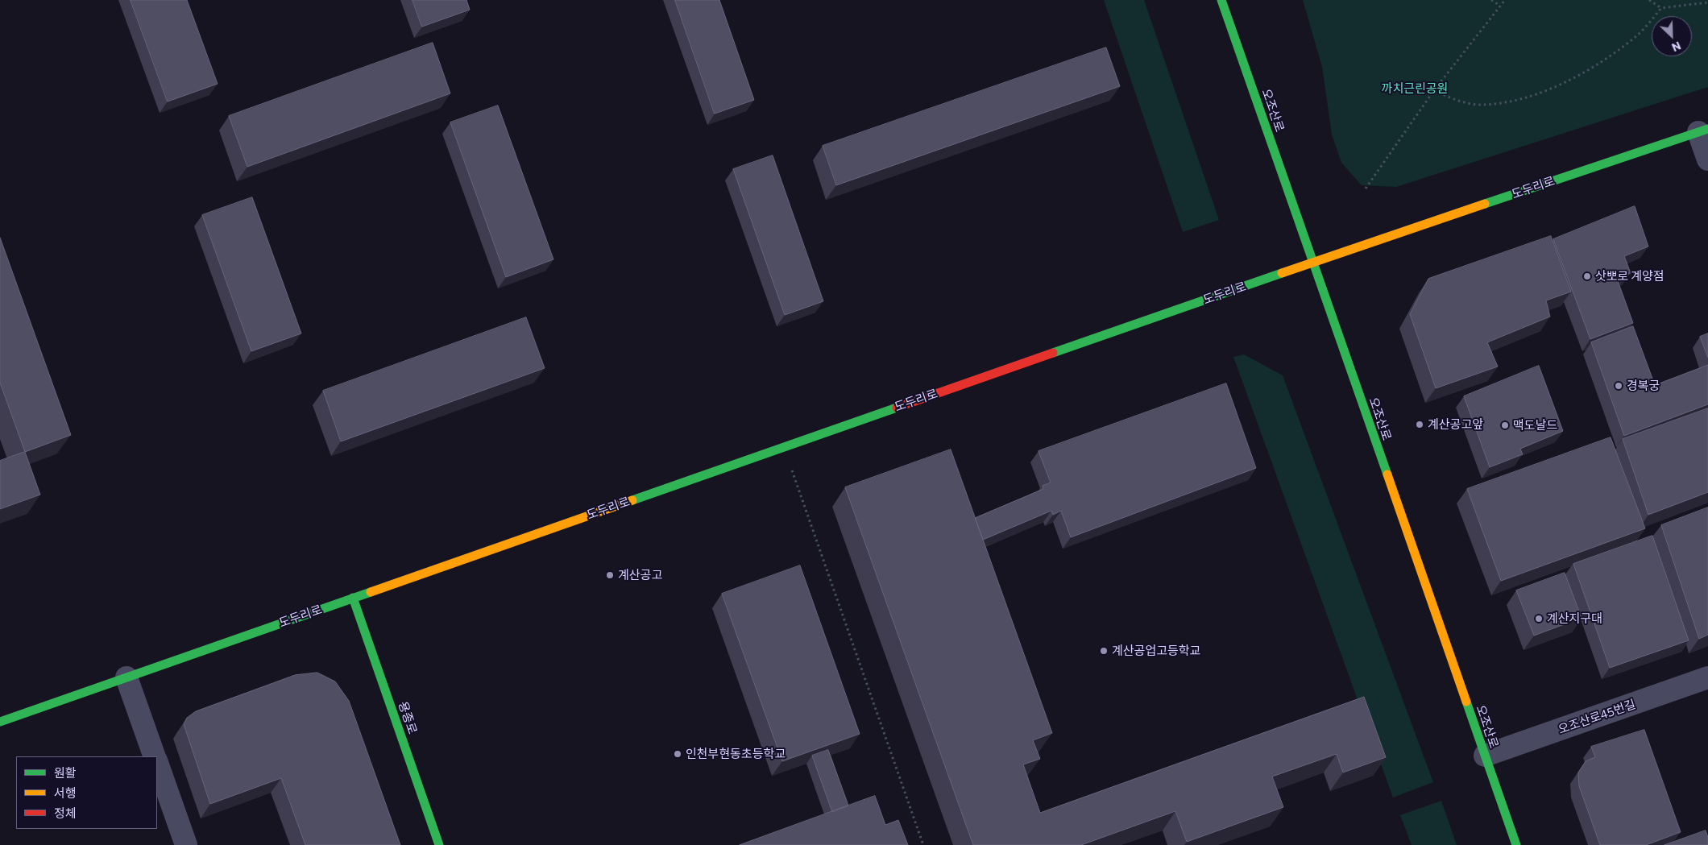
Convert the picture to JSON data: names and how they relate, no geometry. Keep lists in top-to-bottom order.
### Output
{
  "streets": {
    "street": [
      "오조산로",
      "도두리로",
      "오조산로45번길",
      "용종로"
    ]
  },
  "crossings": [
    ["오조산로", "도두리로"],
    ["오조산로", "오조산로45번길"],
    ["도두리로", "용종로"]
  ],
  "parks": ["까치근린공원"],
  "places": [
    "삿뽀로 계양점",
    "경복궁",
    "계산공고앞",
    "맥도날드",
    "계산공고",
    "계산지구대",
    "계산공업고등학교",
    "인천부현동초등학교"
  ],
  "legend": ["원활", "서행", "정체"],
  "north": "bottom right"
}
